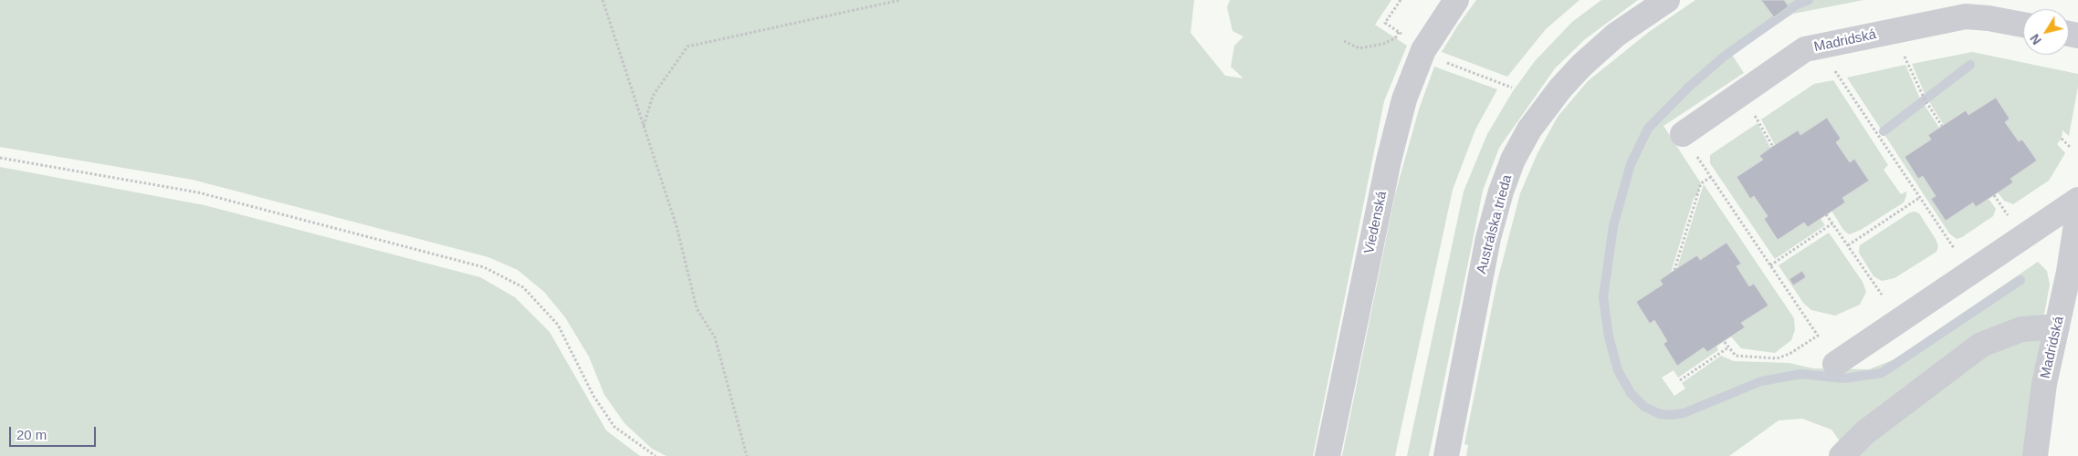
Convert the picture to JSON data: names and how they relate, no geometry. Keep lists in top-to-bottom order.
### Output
{
  "streets": {
    "street": ["Madridská", "Viedenská", "Austrálska trieda"]
  },
  "scale_bar": "20 m",
  "north": "bottom left"
}
